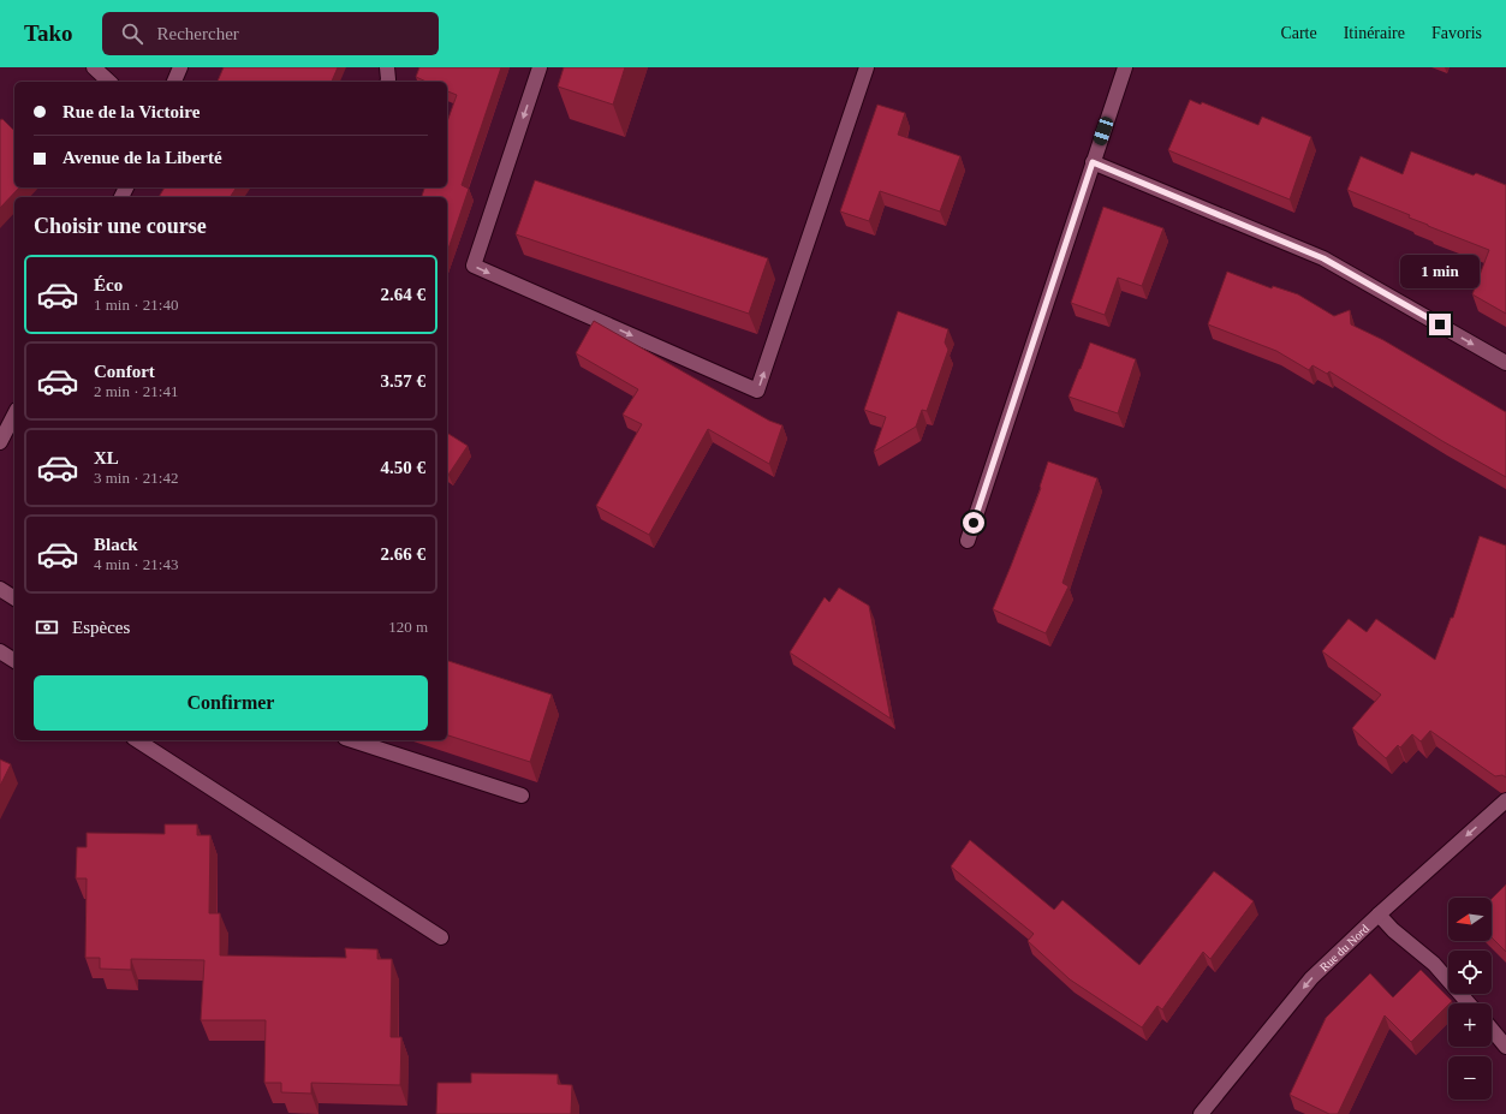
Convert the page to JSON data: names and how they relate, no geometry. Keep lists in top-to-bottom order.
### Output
{
  "streets": {
    "street": ["Rue du Nord"]
  },
  "one_way": ["Rue du Nord"],
  "north": "left",
  "page": {
    "header": "Tako",
    "search": "Rechercher",
    "nav": ["Carte", "Itinéraire", "Favoris"],
    "banner": ["Rue de la Victoire", "Avenue de la Liberté"],
    "heading": "Choisir une course",
    "bubble": "1 min",
    "list": [
      {
        "name": "Éco",
        "note": "1 min · 21:40",
        "value": "2.64 €"
      },
      {
        "name": "Confort",
        "note": "2 min · 21:41",
        "value": "3.57 €"
      },
      {
        "name": "XL",
        "note": "3 min · 21:42",
        "value": "4.50 €"
      },
      {
        "name": "Black",
        "note": "4 min · 21:43",
        "value": "2.66 €"
      }
    ],
    "pay": ["Espèces", "120 m"],
    "buttons": "Confirmer",
    "map_buttons": ["+", "−"]
  }
}
